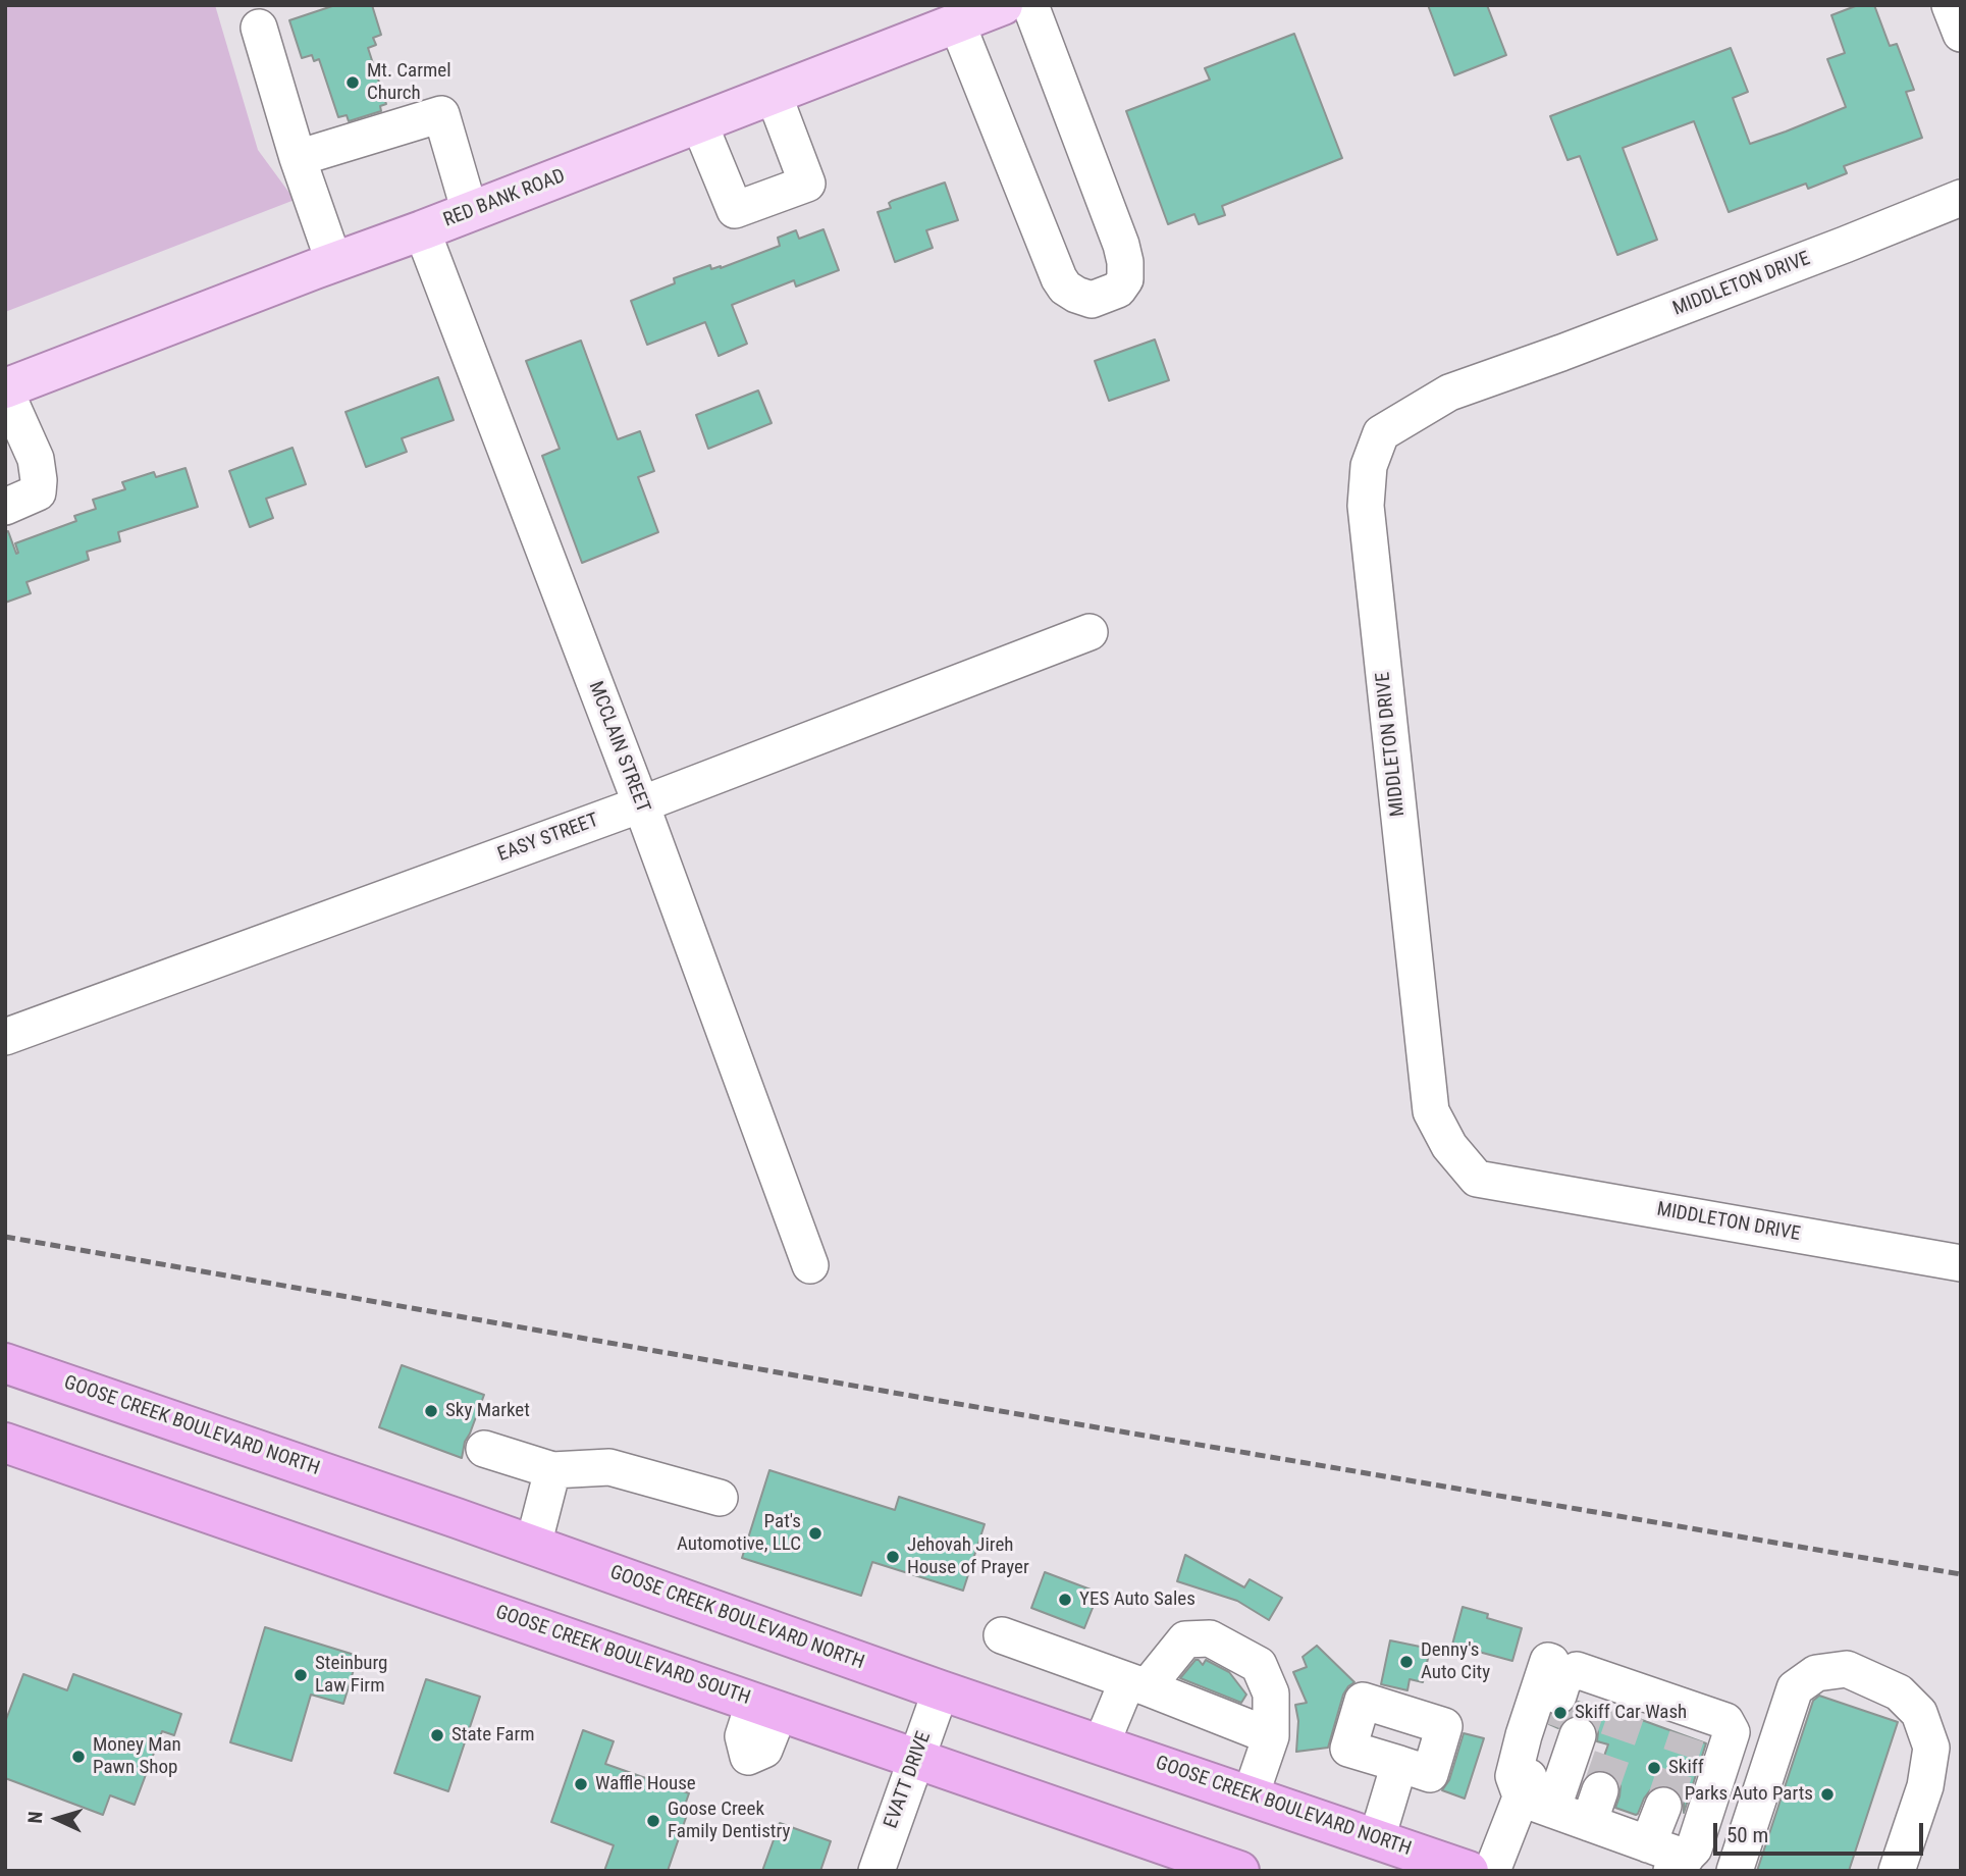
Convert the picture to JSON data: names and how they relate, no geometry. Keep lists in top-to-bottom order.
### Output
{
  "streets": {
    "highway": ["GOOSE CREEK BOULEVARD NORTH", "GOOSE CREEK BOULEVARD SOUTH"],
    "main road": ["RED BANK ROAD"],
    "street": [
      "MIDDLETON DRIVE",
      "MCCLAIN STREET",
      "EASY STREET",
      "EVATT DRIVE"
    ]
  },
  "crossings": [
    ["RED BANK ROAD", "MCCLAIN STREET"],
    ["MCCLAIN STREET", "EASY STREET"],
    ["GOOSE CREEK BOULEVARD NORTH", "EVATT DRIVE"],
    ["GOOSE CREEK BOULEVARD SOUTH", "EVATT DRIVE"]
  ],
  "places": [
    "Mt. Carmel Church",
    "Sky Market",
    "Pat's Automotive, LLC",
    "Jehovah Jireh House of Prayer",
    "YES Auto Sales",
    "Denny's Auto City",
    "Steinburg Law Firm",
    "Skiff Car Wash",
    "State Farm",
    "Money Man Pawn Shop",
    "Skiff",
    "Waffle House",
    "Parks Auto Parts",
    "Goose Creek Family Dentistry"
  ],
  "scale_bar": "50 m",
  "north": "left"
}
